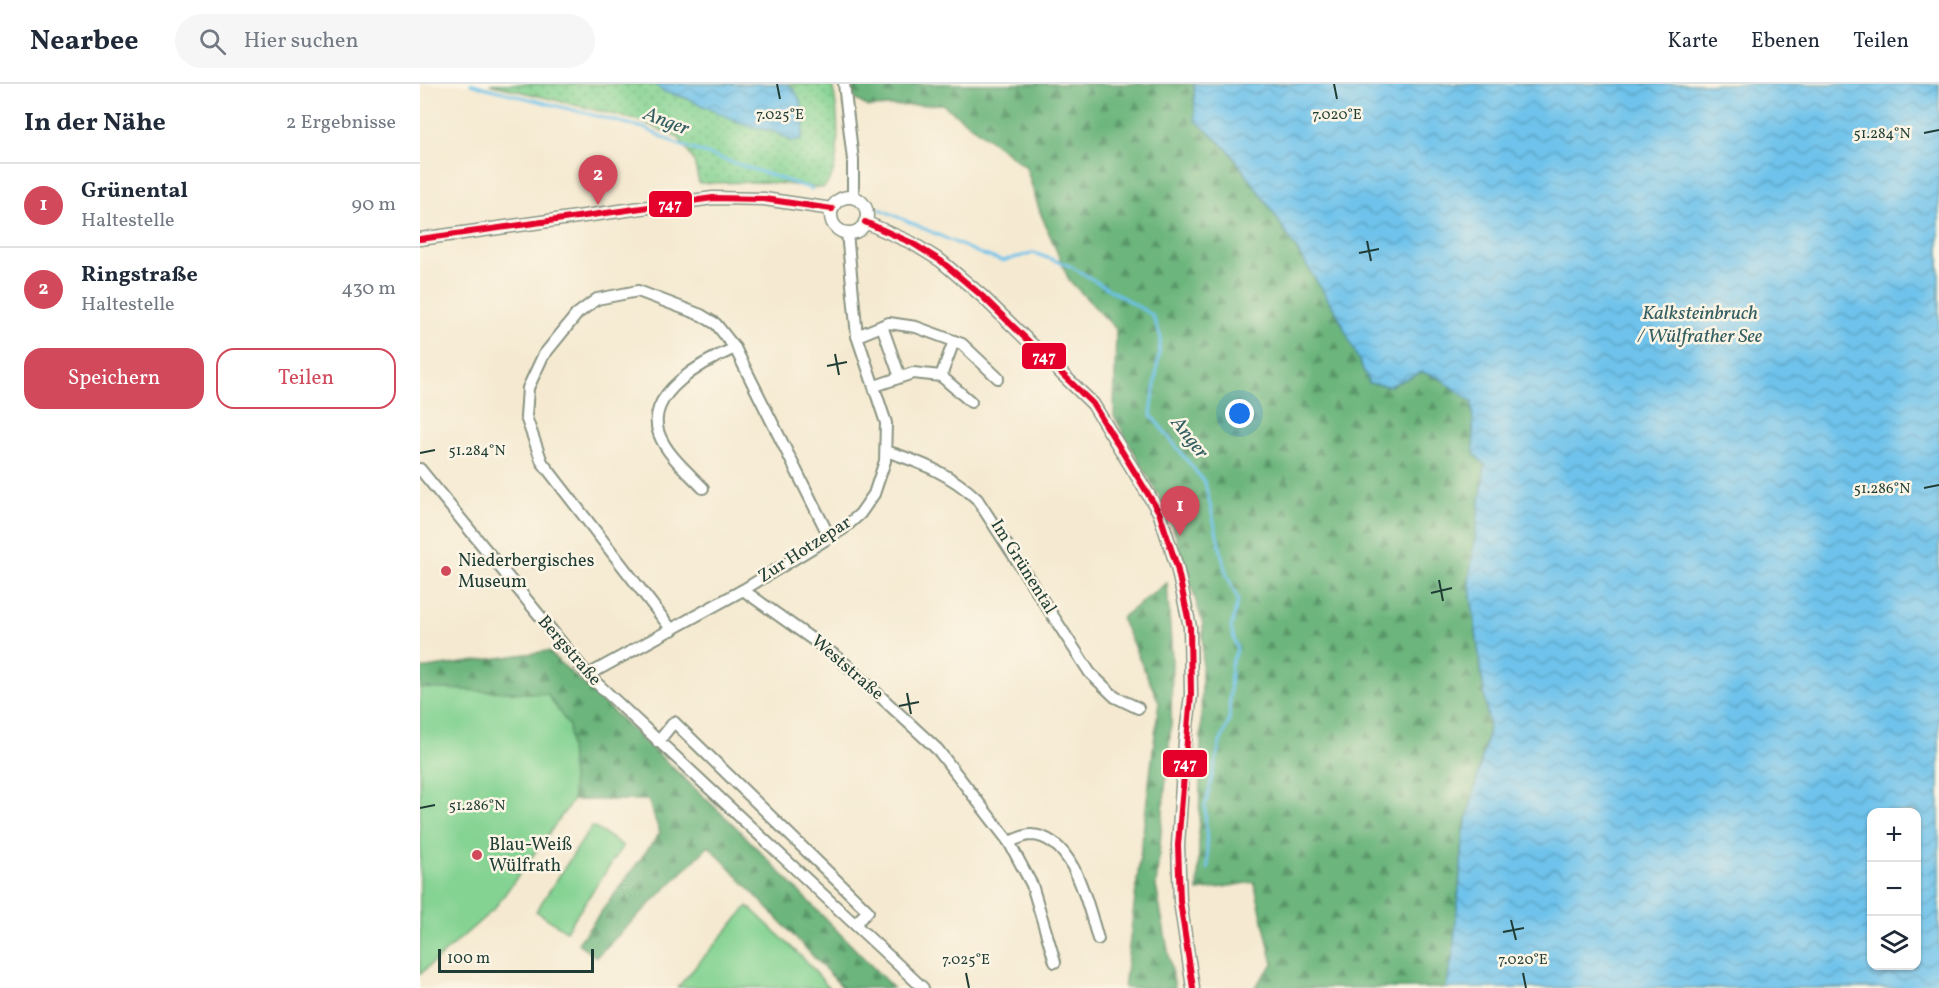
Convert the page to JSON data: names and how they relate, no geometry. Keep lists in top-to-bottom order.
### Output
{
  "streets": {
    "street": [
      "Zur Hotzepar",
      "Im Grünental",
      "Bergstraße",
      "Weststraße"
    ]
  },
  "crossings": [
    ["Zur Hotzepar", "Im Grünental"],
    ["Zur Hotzepar", "Bergstraße"],
    ["Zur Hotzepar", "Weststraße"]
  ],
  "water": ["Anger", "Kalksteinbruch / Wülfrather See"],
  "places": ["Niederbergisches Museum", "Blau-Weiß Wülfrath"],
  "lines": ["transit line 747"],
  "scale_bar": "100 m",
  "page": {
    "header": "Nearbee",
    "search": "Hier suchen",
    "nav": ["Karte", "Ebenen", "Teilen"],
    "heading": ["In der Nähe", "2 Ergebnisse"],
    "pins": ["2", "1"],
    "list": [
      {
        "mark": "1",
        "name": "Grünental",
        "note": "Haltestelle",
        "value": "90 m"
      },
      {
        "mark": "2",
        "name": "Ringstraße",
        "note": "Haltestelle",
        "value": "430 m"
      }
    ],
    "buttons": ["Speichern", "Teilen"],
    "map_buttons": ["+", "−"],
    "scale": "100 m"
  },
  "coordinates": [
    "7.025°E",
    "7.020°E",
    "51.284°N",
    "51.286°N"
  ]
}
